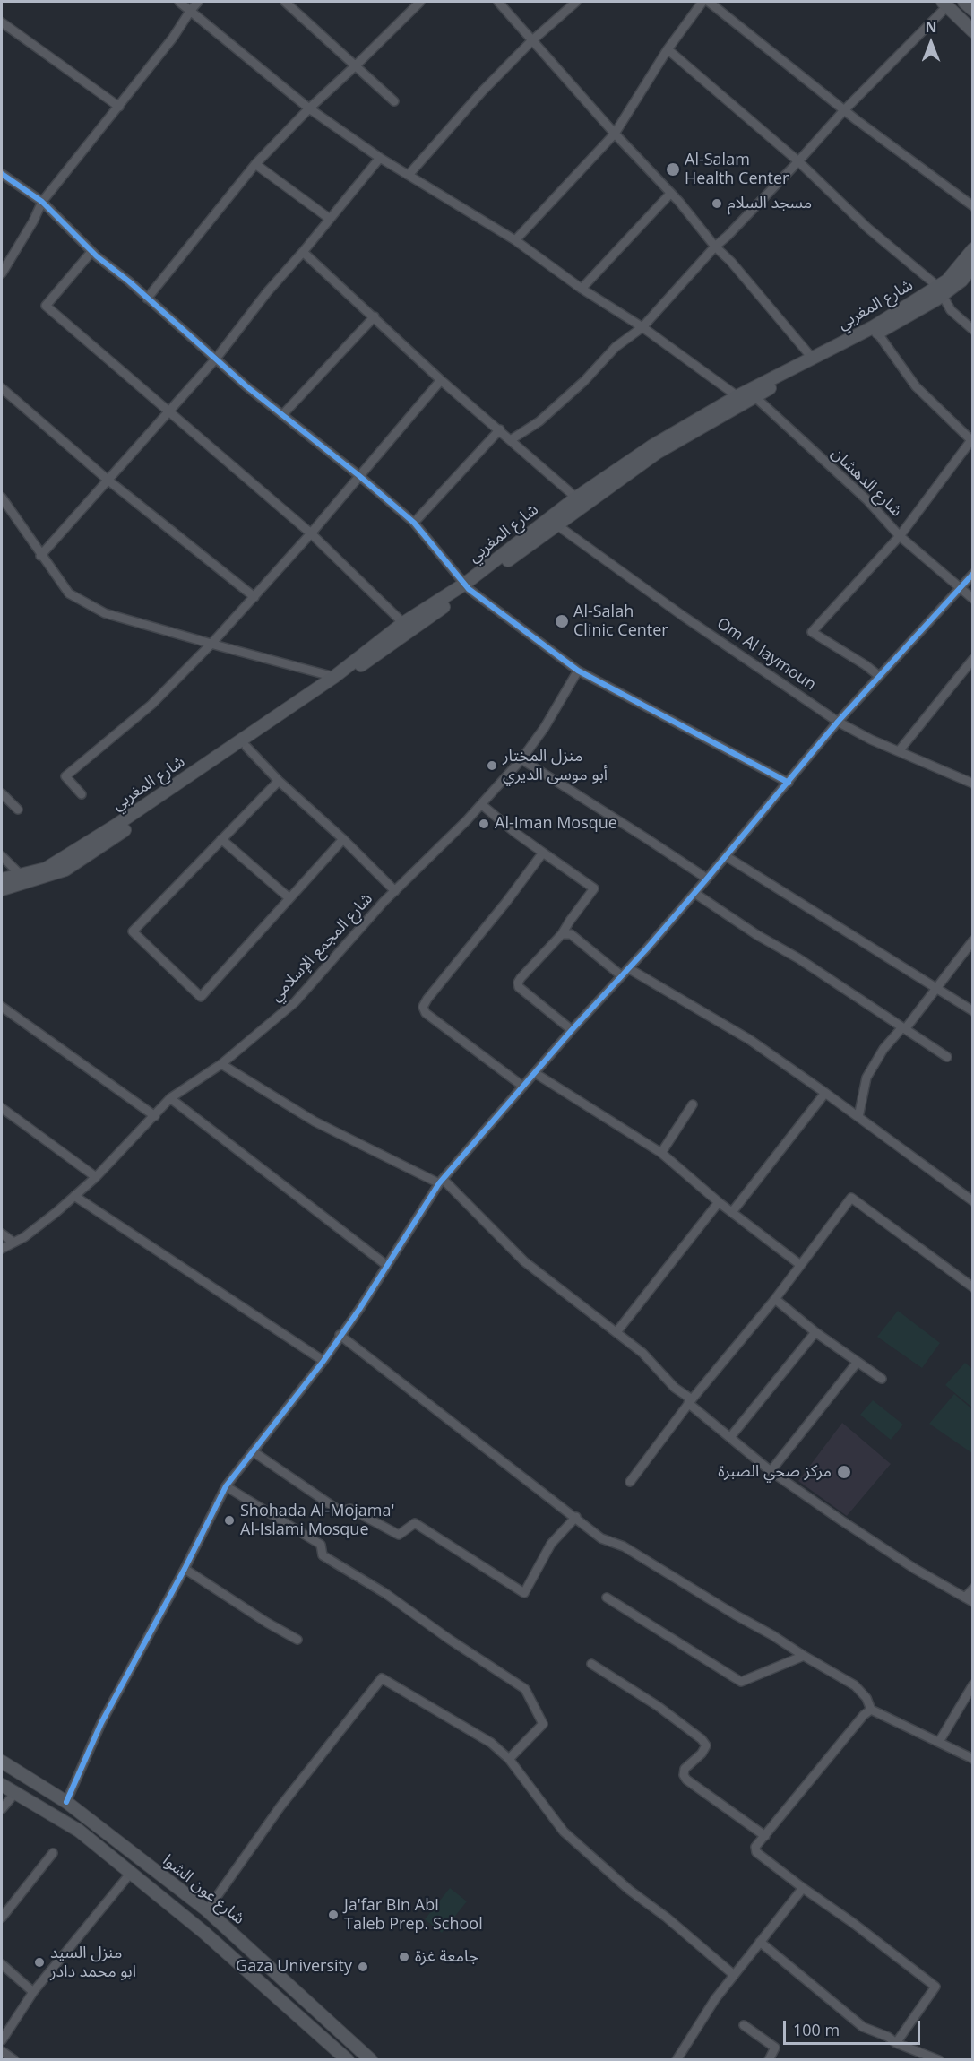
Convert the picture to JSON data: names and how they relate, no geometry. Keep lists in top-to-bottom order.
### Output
{
  "streets": {
    "main road": ["شارع المغربي", "شارع عون الشوا"],
    "street": ["شارع الدهشان", "Om Al laymoun", "شارع المجمع الإسلامي"]
  },
  "crossings": [
    ["شارع المغربي", "شارع الدهشان"],
    ["شارع المغربي", "Om Al laymoun"]
  ],
  "places": [
    "Al-Salam Health Center",
    "مسجد السلام",
    "Al-Salah Clinic Center",
    "منزل المختار أبو موسى الديري",
    "Al-Iman Mosque",
    "مركز صحي الصبرة",
    "Shohada Al-Mojama' Al-Islami Mosque",
    "Ja'far Bin Abi Taleb Prep. School",
    "جامعة غزة",
    "منزل السيد ابو محمد دادر",
    "Gaza University"
  ],
  "scale_bar": "100 m",
  "north": "top"
}
